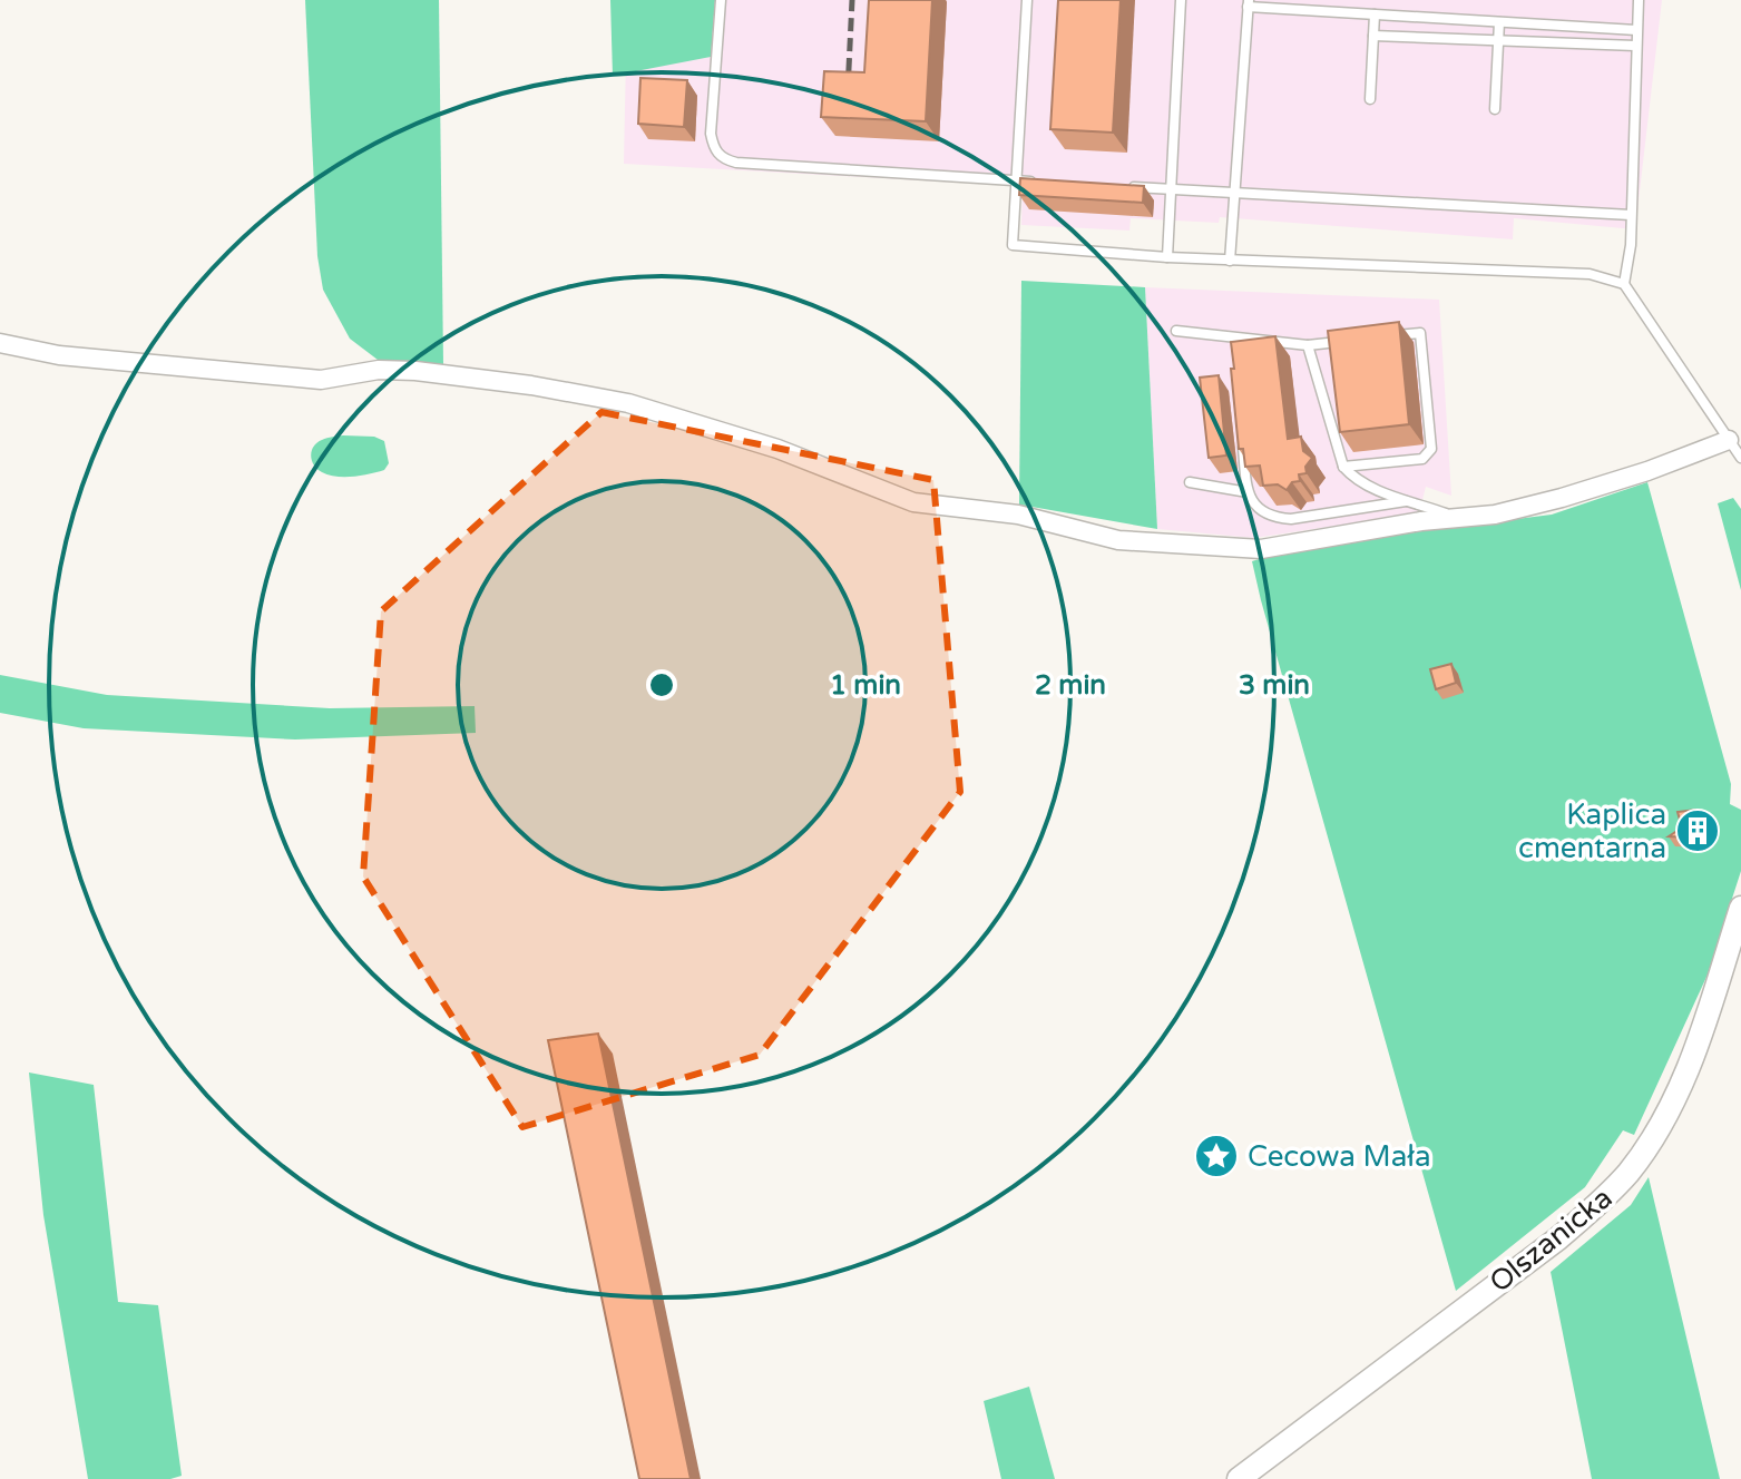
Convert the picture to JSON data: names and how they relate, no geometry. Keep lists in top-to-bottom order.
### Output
{
  "streets": {
    "street": ["Olszanicka"]
  },
  "places": {
    "building": ["Kaplica cmentarna"],
    "place": ["Cecowa Mała"]
  },
  "rings": ["1 min", "2 min", "3 min"]
}
